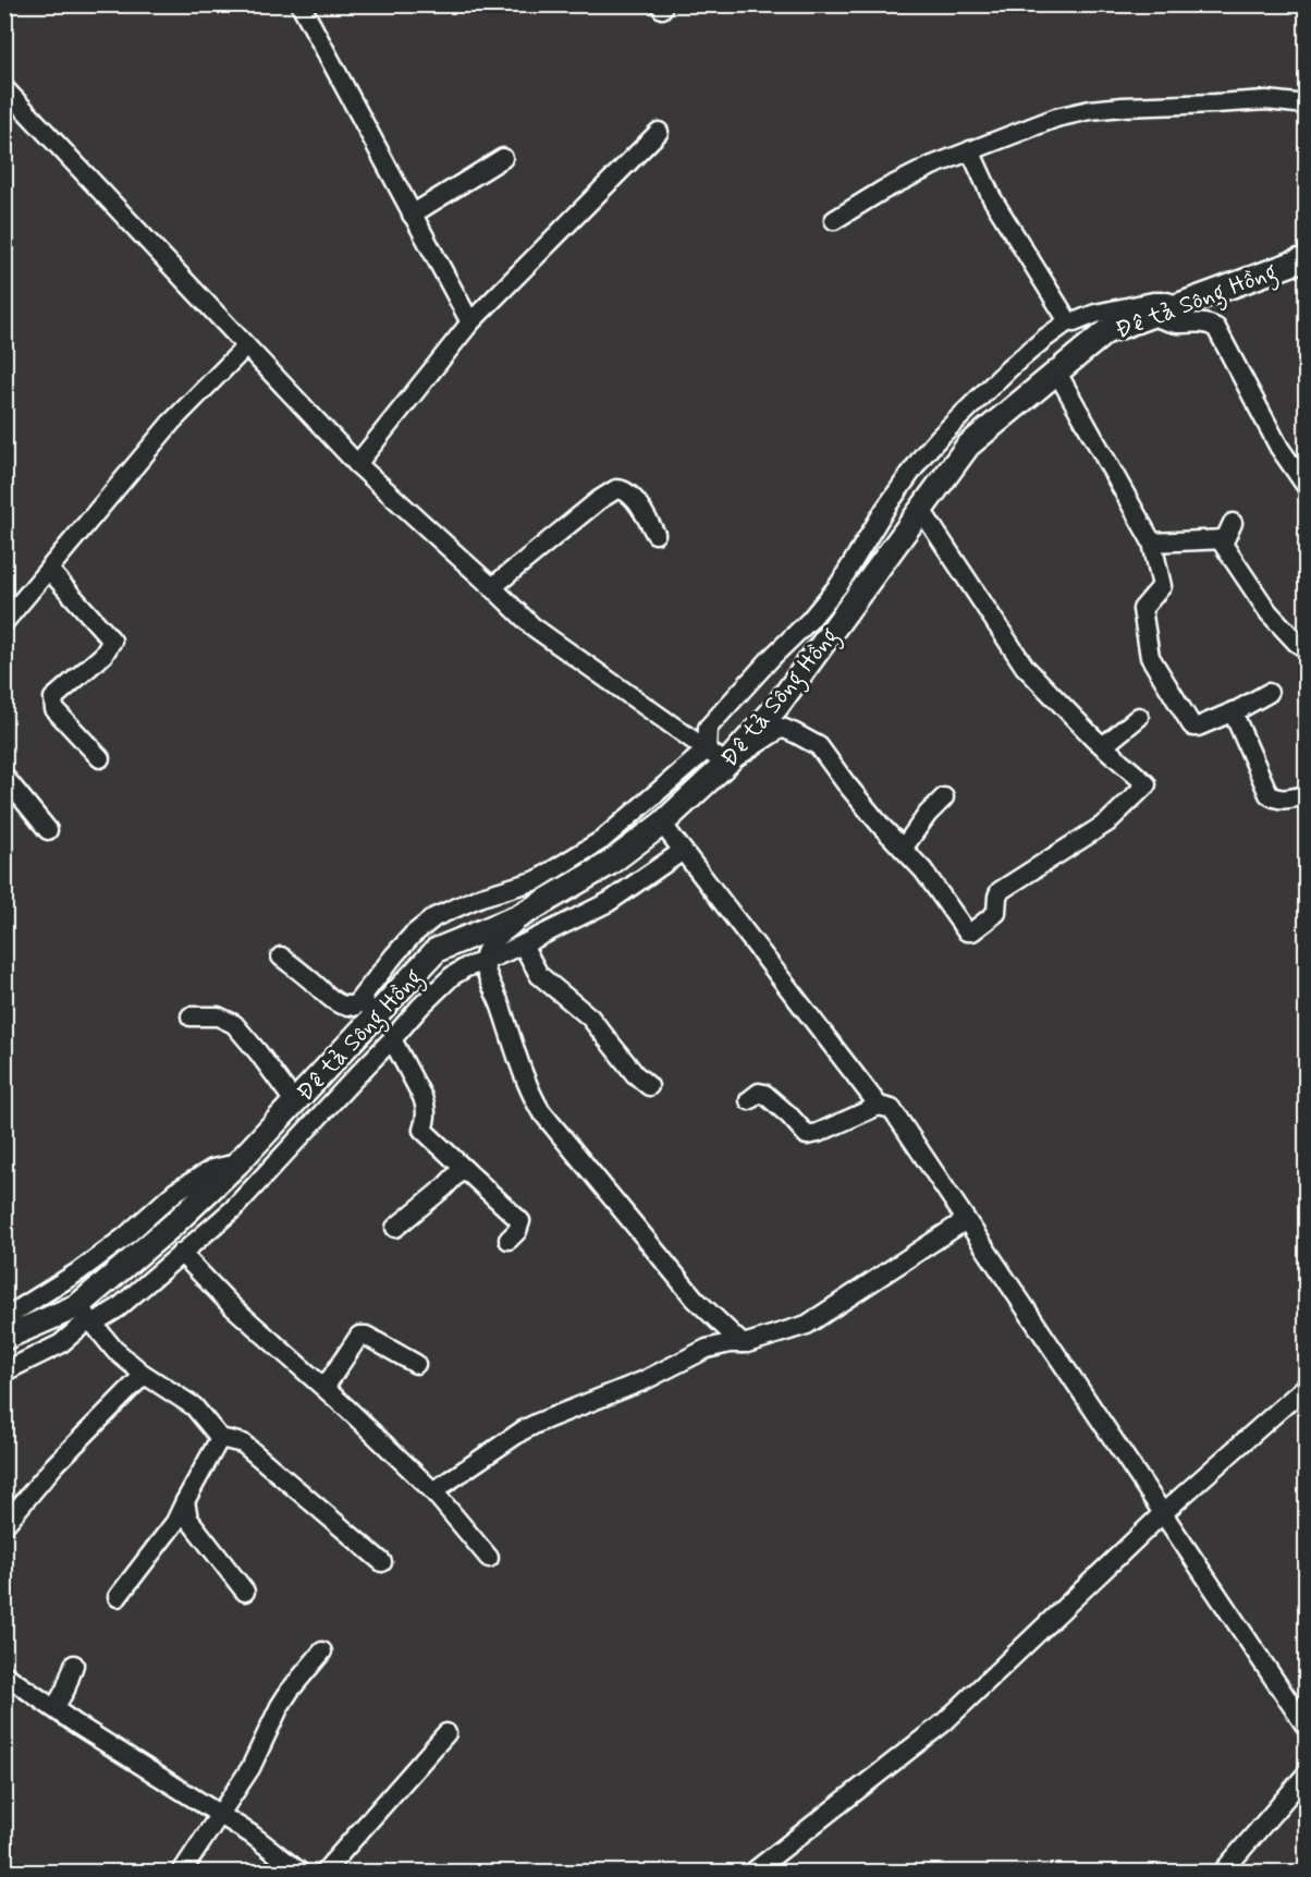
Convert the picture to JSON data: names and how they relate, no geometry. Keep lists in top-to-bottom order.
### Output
{
  "streets": {
    "main road": ["Đê tả Sông Hồng"]
  }
}
